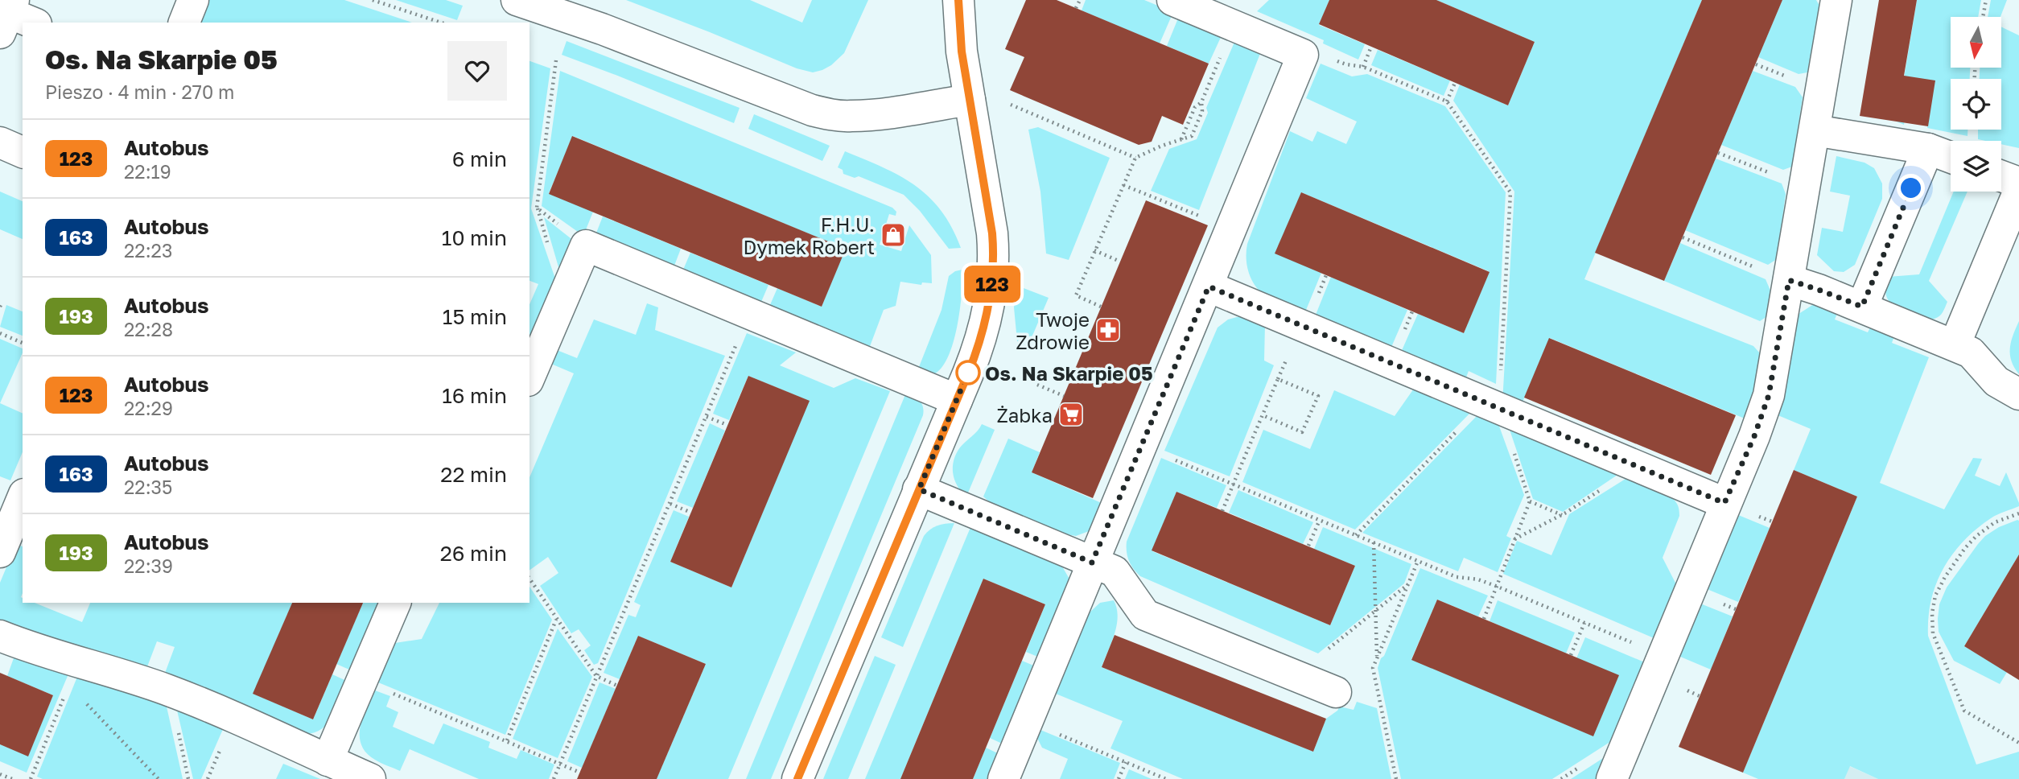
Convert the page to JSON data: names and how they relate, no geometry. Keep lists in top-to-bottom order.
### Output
{
  "places": {
    "shop": ["F.H.U. Dymek Robert"],
    "pharmacy": ["Twoje Zdrowie"],
    "other": ["Os. Na Skarpie 05"],
    "supermarket": ["Żabka"]
  },
  "lines": ["bus line 123"],
  "north": "bottom",
  "page": {
    "on_map": "123",
    "heading": ["Os. Na Skarpie 05", "Pieszo · 4 min · 270 m"],
    "list": [
      {
        "mark": "123",
        "name": "Autobus",
        "note": "22:19",
        "value": "6 min"
      },
      {
        "mark": "163",
        "name": "Autobus",
        "note": "22:23",
        "value": "10 min"
      },
      {
        "mark": "193",
        "name": "Autobus",
        "note": "22:28",
        "value": "15 min"
      },
      {
        "mark": "123",
        "name": "Autobus",
        "note": "22:29",
        "value": "16 min"
      },
      {
        "mark": "163",
        "name": "Autobus",
        "note": "22:35",
        "value": "22 min"
      },
      {
        "mark": "193",
        "name": "Autobus",
        "note": "22:39",
        "value": "26 min"
      }
    ]
  }
}
